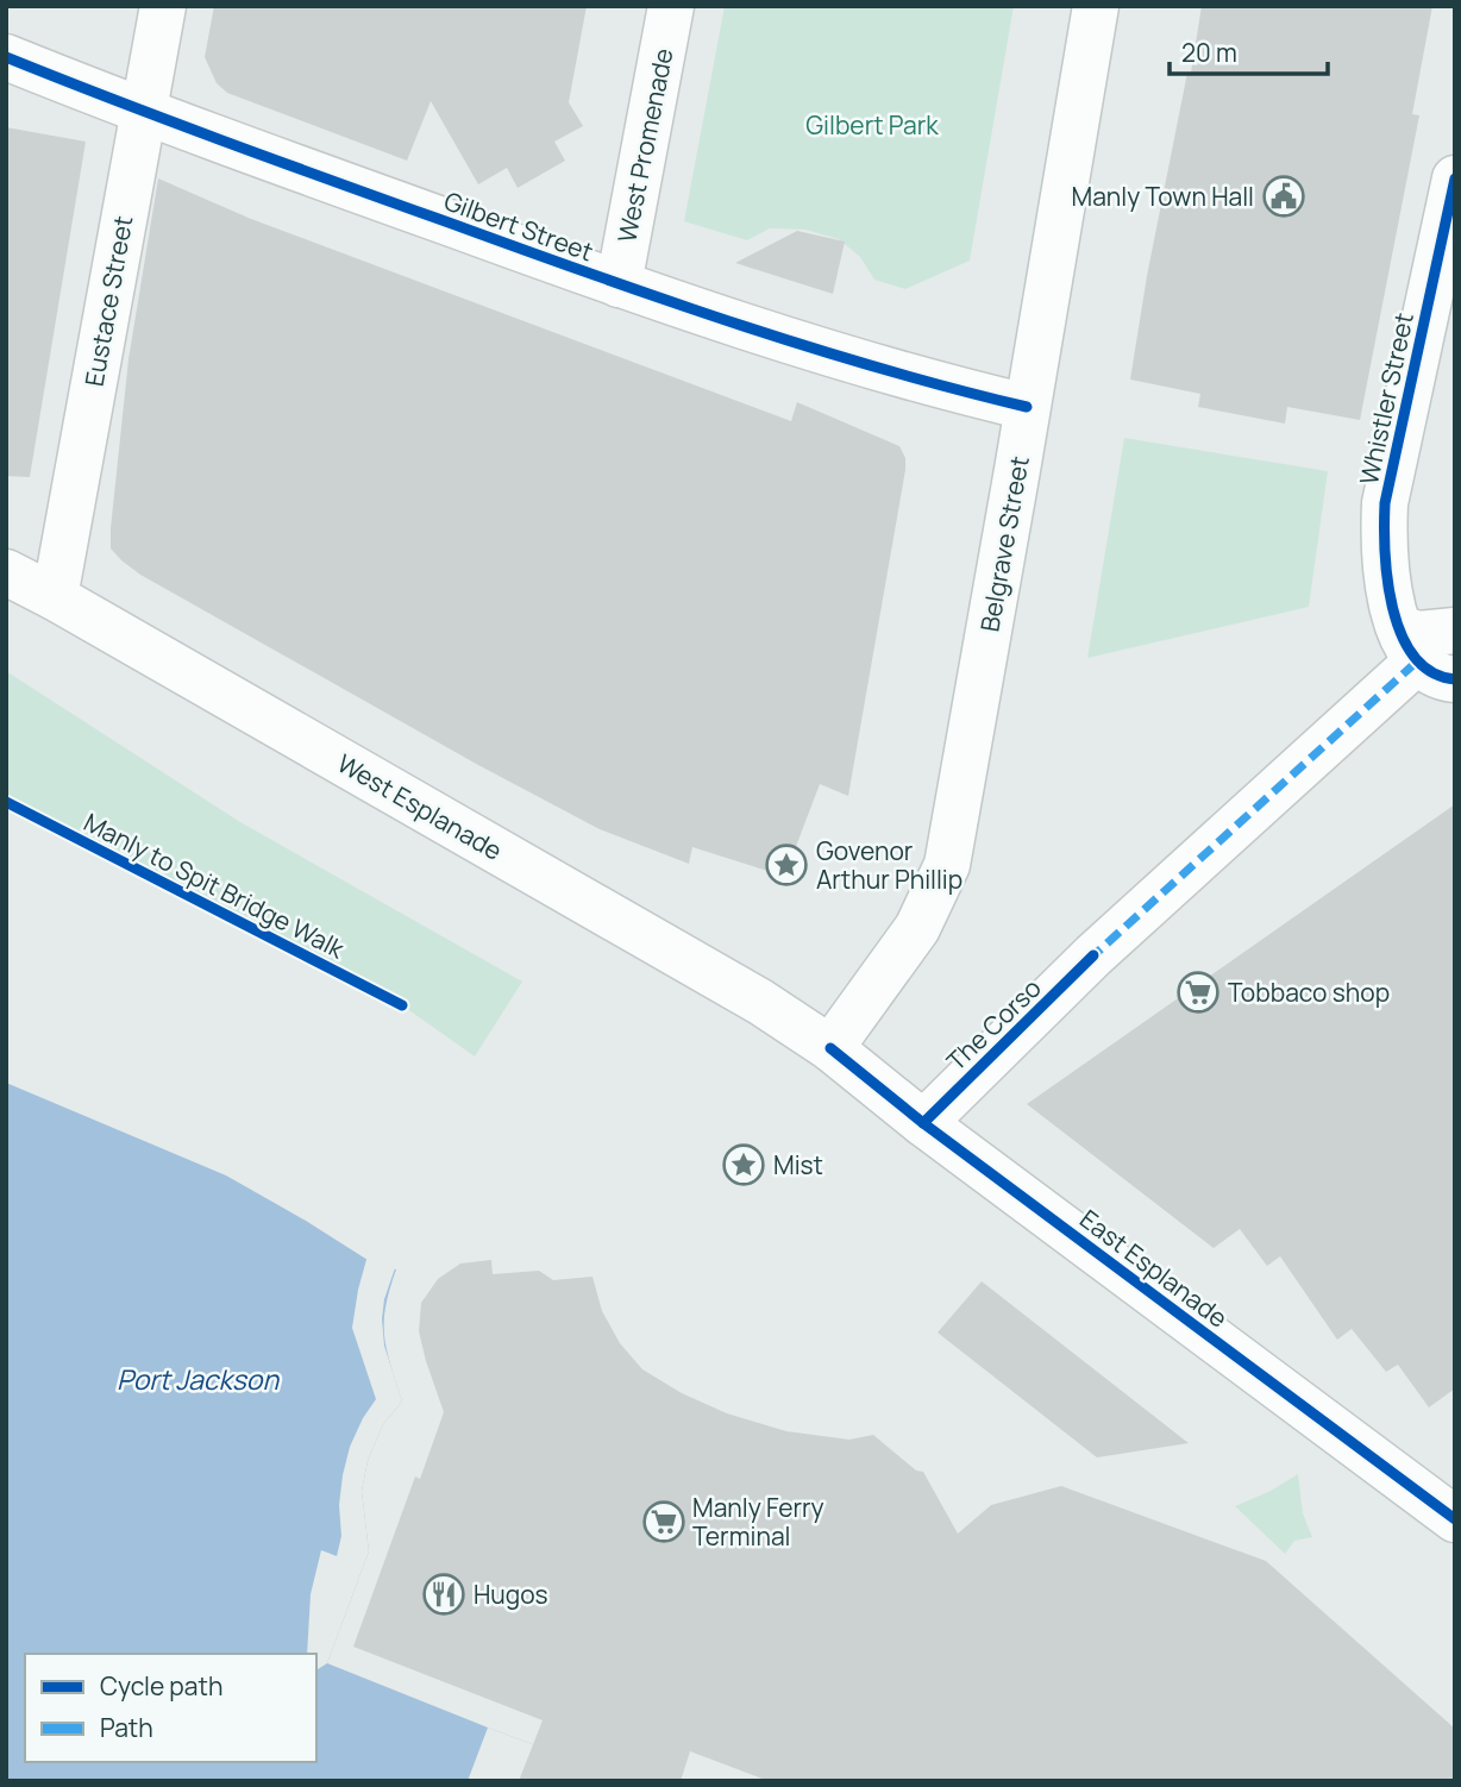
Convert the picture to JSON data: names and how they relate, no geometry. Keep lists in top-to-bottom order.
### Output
{
  "streets": {
    "street": [
      "West Promenade",
      "Gilbert Street",
      "Eustace Street",
      "Whistler Street",
      "Belgrave Street",
      "West Esplanade",
      "The Corso",
      "East Esplanade"
    ],
    "cycle path": ["Manly to Spit Bridge Walk"]
  },
  "crossings": [
    ["West Promenade", "Gilbert Street"],
    ["Gilbert Street", "Eustace Street"],
    ["Gilbert Street", "Belgrave Street"],
    ["Eustace Street", "West Esplanade"],
    ["Whistler Street", "The Corso"],
    ["Belgrave Street", "West Esplanade"],
    ["Belgrave Street", "East Esplanade"],
    ["West Esplanade", "East Esplanade"],
    ["The Corso", "East Esplanade"]
  ],
  "water": ["Port Jackson"],
  "parks": ["Gilbert Park"],
  "places": {
    "public building": ["Manly Town Hall"],
    "place": ["Govenor Arthur Phillip", "Mist"],
    "supermarket": ["Tobbaco shop", "Manly Ferry Terminal"],
    "restaurant": ["Hugos"]
  },
  "legend": ["Cycle path", "Path"],
  "scale_bar": "20 m"
}
